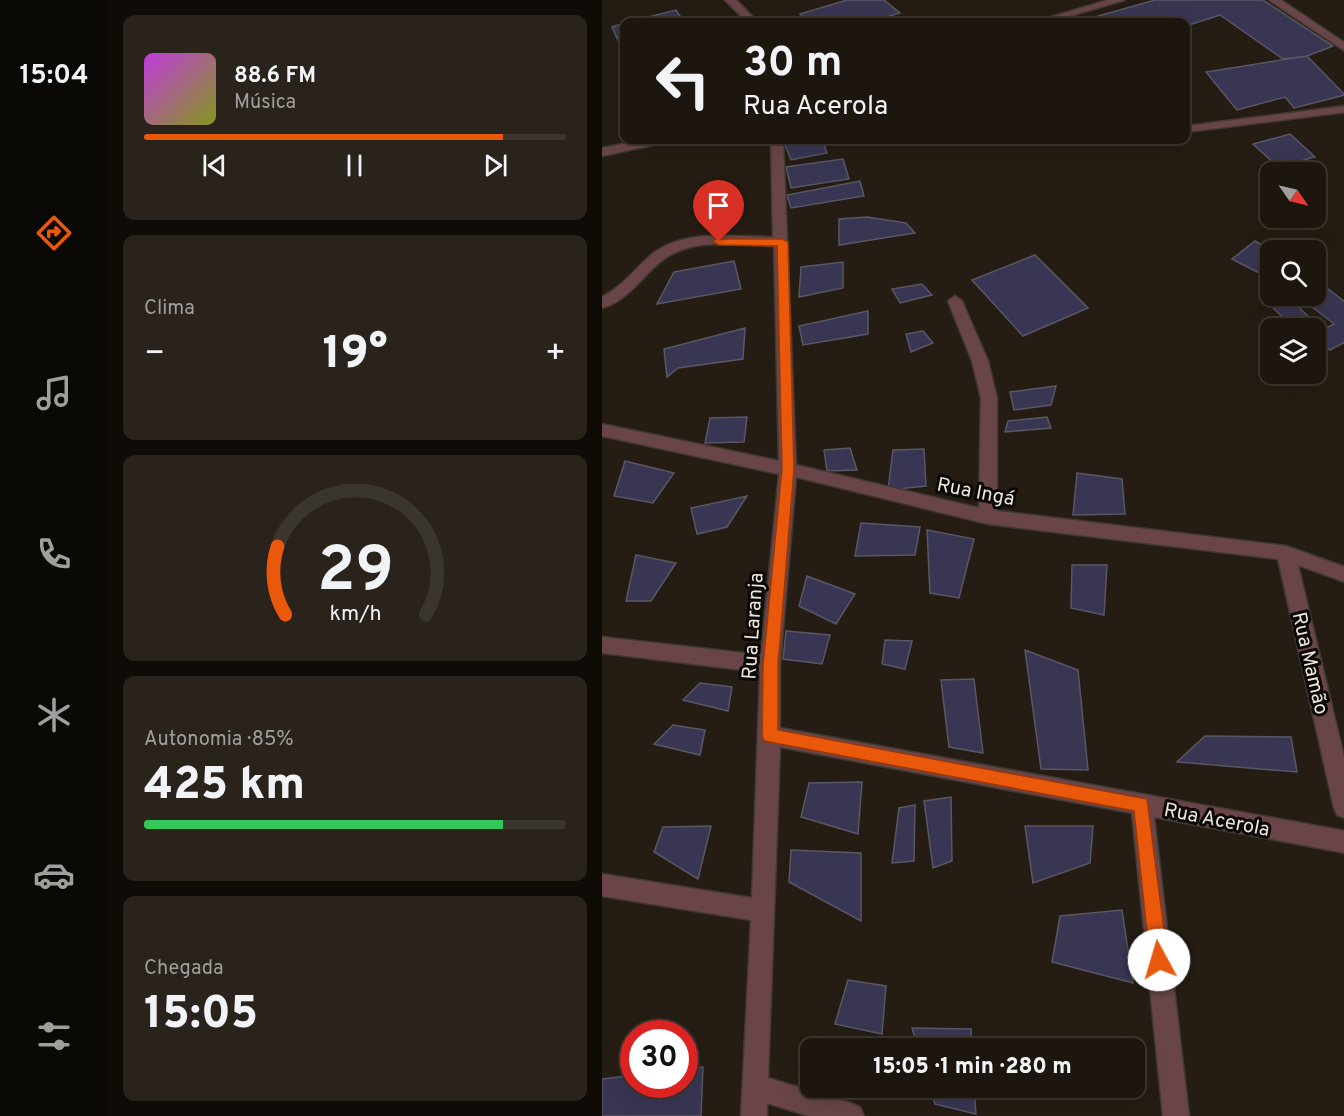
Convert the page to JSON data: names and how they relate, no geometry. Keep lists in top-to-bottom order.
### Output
{
  "streets": {
    "street": [
      "Rua Ingá",
      "Rua Laranja",
      "Rua Mamão",
      "Rua Acerola"
    ]
  },
  "crossings": [
    ["Rua Ingá", "Rua Laranja"],
    ["Rua Ingá", "Rua Mamão"],
    ["Rua Laranja", "Rua Acerola"]
  ],
  "north": "bottom right",
  "page": {
    "tabs": "15:04",
    "turn": ["30 m", "Rua Acerola"],
    "song": ["88.6 FM", "Música"],
    "tile": [
      "Clima",
      ["Autonomia · 85%", "425 km"],
      ["Chegada", "15:05"]
    ],
    "heat": ["−", "19°", "+"],
    "limit": "30",
    "trip": "15:05 · 1 min · 280 m",
    "gauge": ["29", "km/h"]
  }
}
